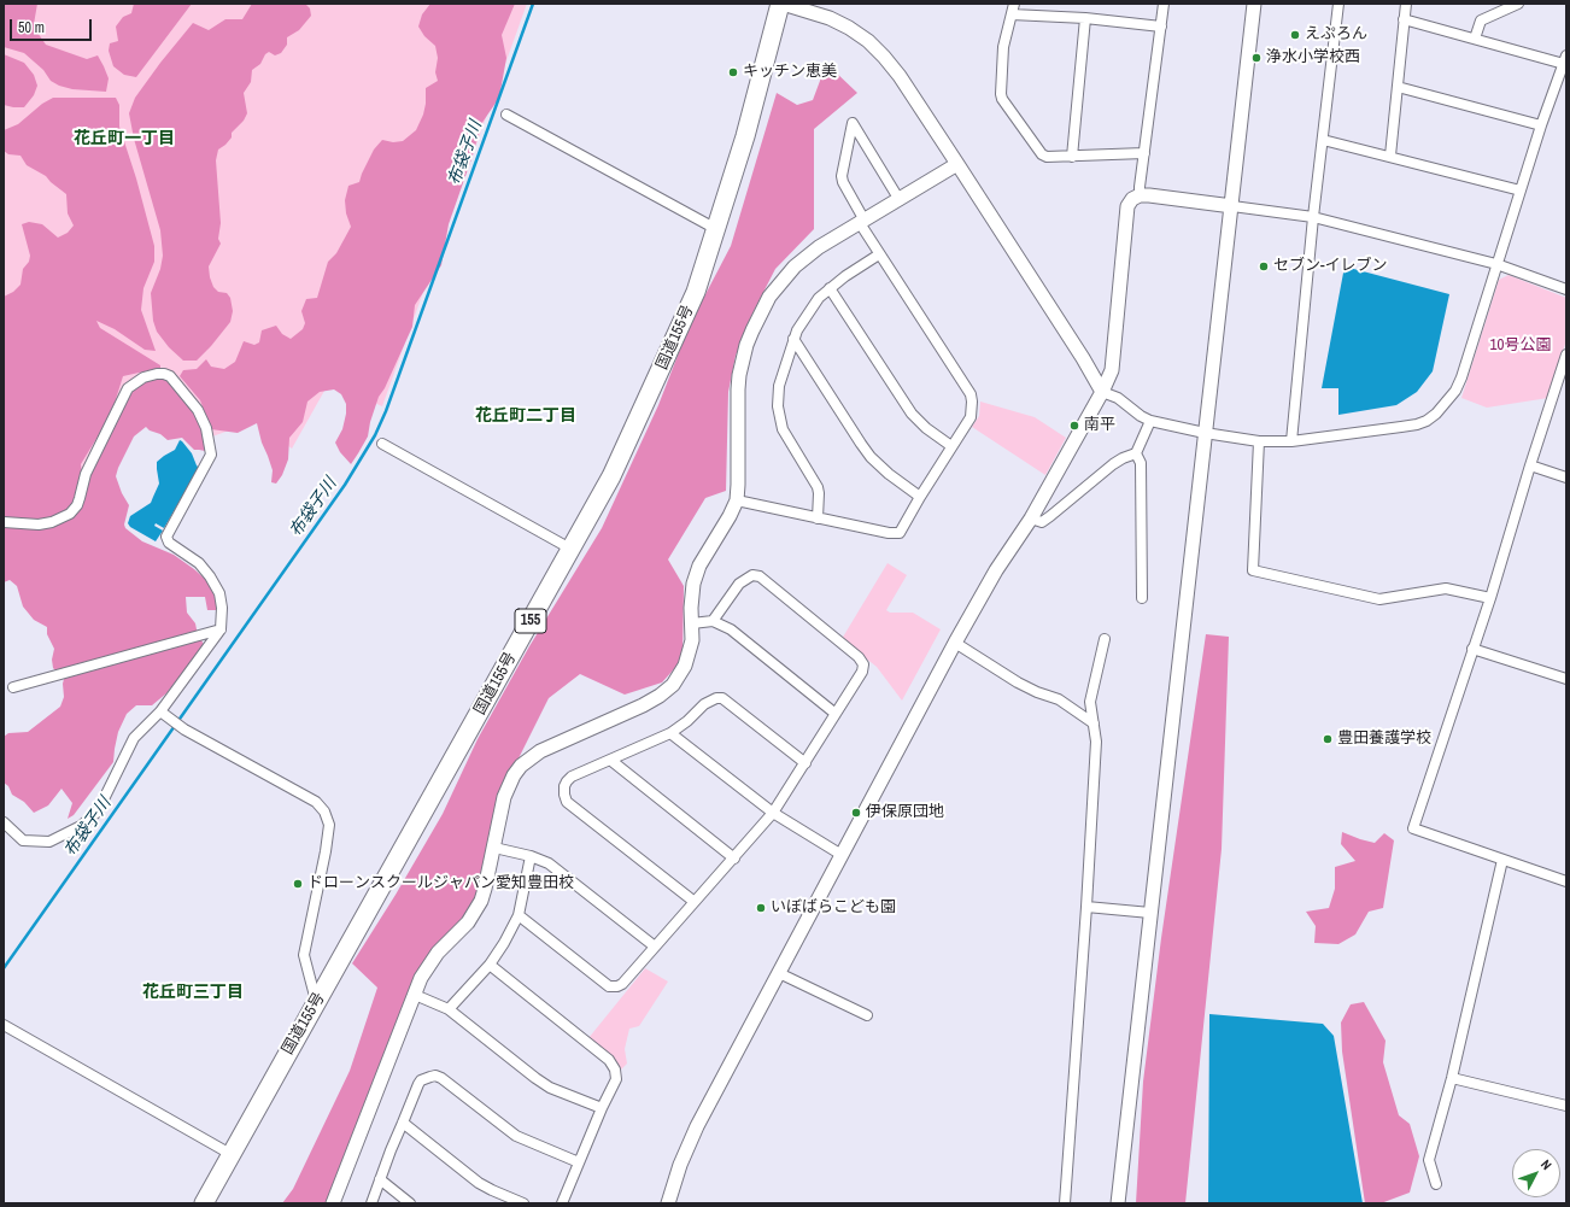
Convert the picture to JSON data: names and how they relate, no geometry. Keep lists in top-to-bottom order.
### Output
{
  "streets": {
    "highway": ["国道155号", "155"]
  },
  "districts": ["花丘町一丁目", "花丘町二丁目", "花丘町三丁目"],
  "water": ["布袋子川"],
  "parks": ["10号公園"],
  "places": [
    "えぷろん",
    "浄水小学校西",
    "キッチン恵美",
    "セブン-イレブン",
    "南平",
    "豊田養護学校",
    "伊保原団地",
    "ドローンスクールジャパン愛知豊田校",
    "いぼばらこども園"
  ],
  "scale_bar": "50 m",
  "north": "top right"
}
